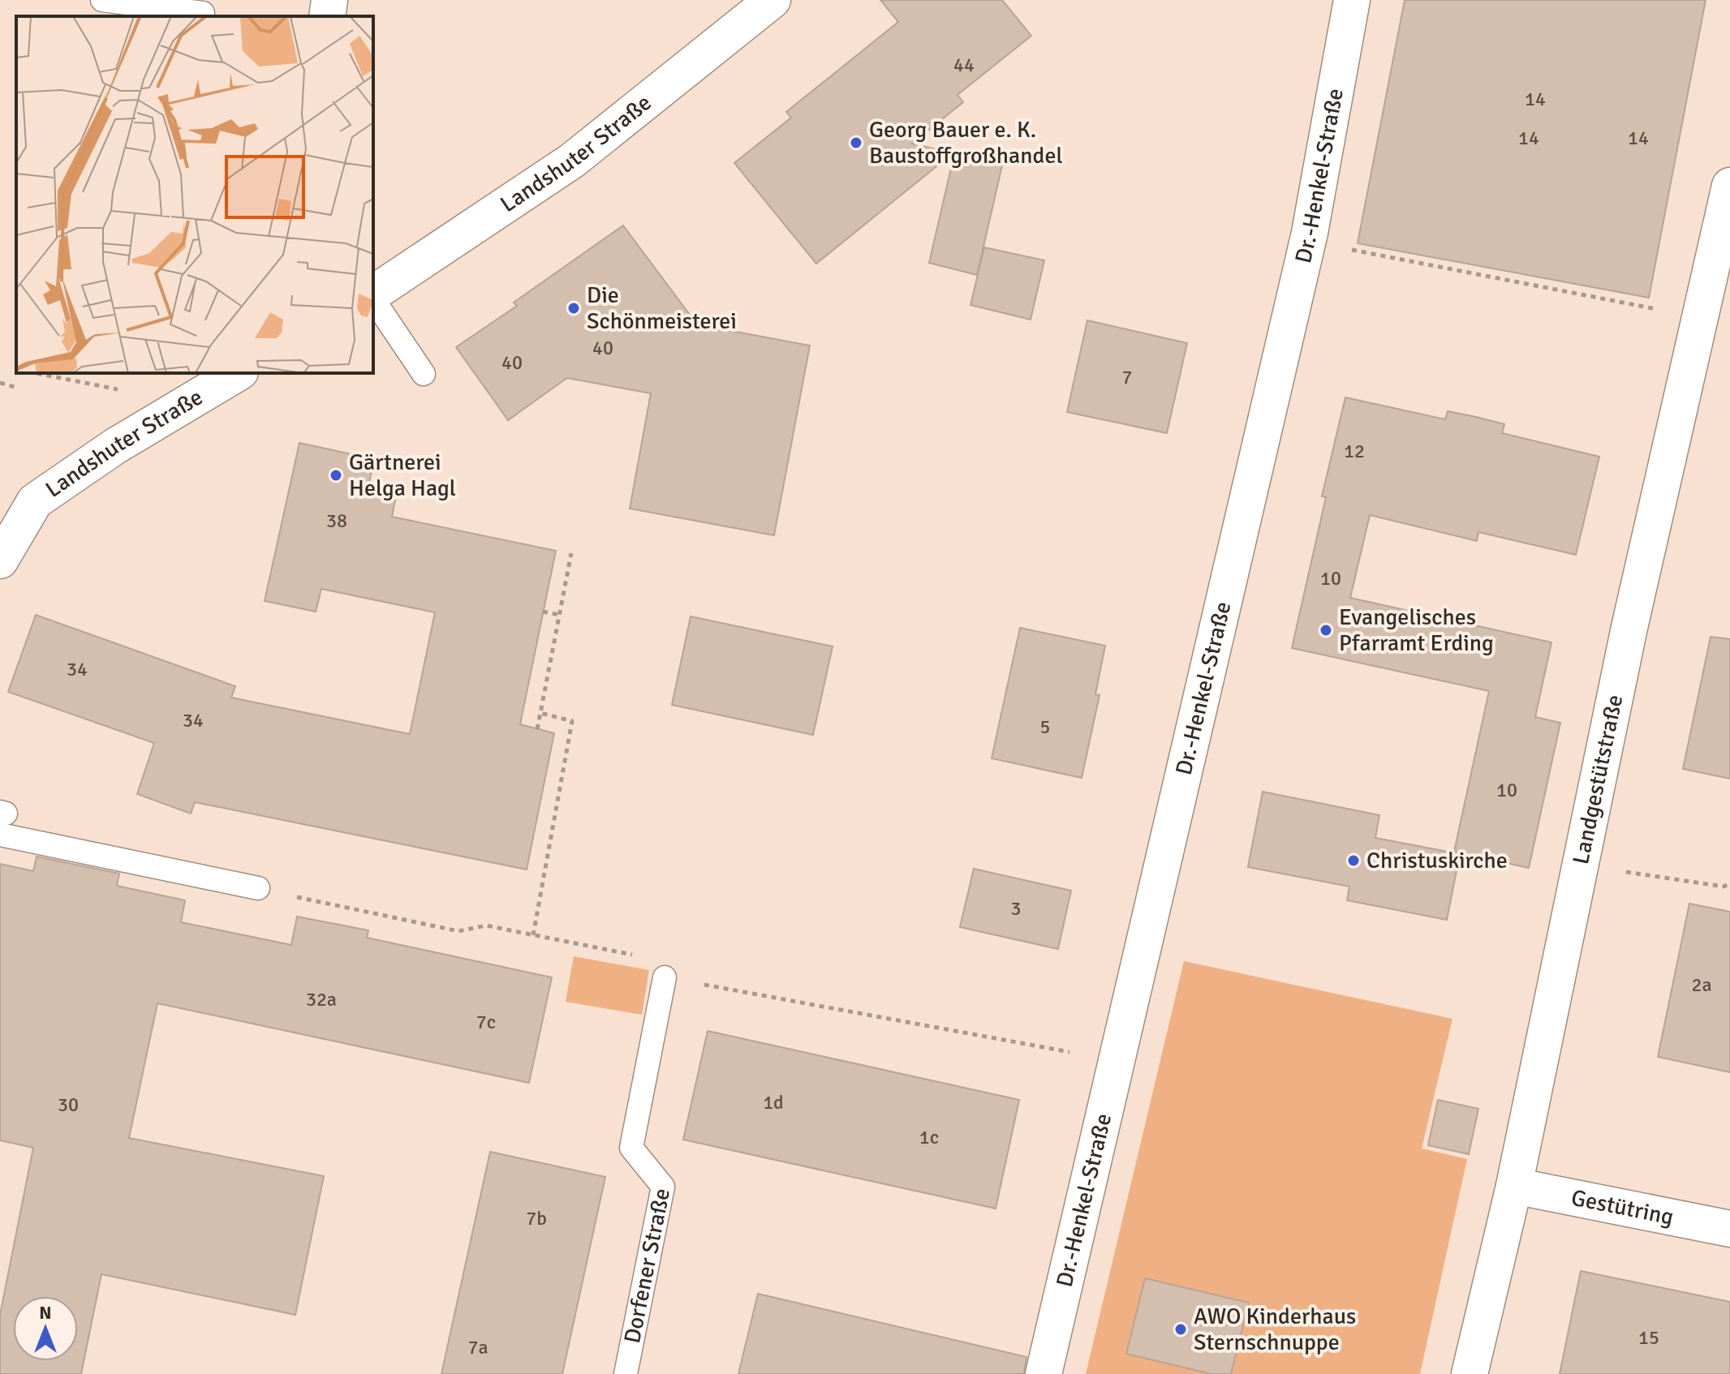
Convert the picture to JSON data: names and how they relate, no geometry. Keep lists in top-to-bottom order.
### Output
{
  "streets": {
    "street": [
      "Landshuter Straße",
      "Dr.-Henkel-Straße",
      "Landgestütstraße",
      "Gestütring"
    ],
    "lane": ["Dorfener Straße"]
  },
  "crossings": [
    ["Landgestütstraße", "Gestütring"]
  ],
  "places": [
    "Georg Bauer e. K. Baustoffgroßhandel",
    "Die Schönmeisterei",
    "Gärtnerei Helga Hagl",
    "Evangelisches Pfarramt Erding",
    "Christuskirche",
    "AWO Kinderhaus Sternschnuppe"
  ],
  "house_numbers": [
    "44",
    "14",
    "14",
    "14",
    "40",
    "40",
    "7",
    "12",
    "38",
    "10",
    "34",
    "34",
    "5",
    "10",
    "3",
    "2a",
    "32a",
    "7c",
    "1d",
    "30",
    "1c",
    "7b",
    "15",
    "7a"
  ],
  "north": "top"
}
